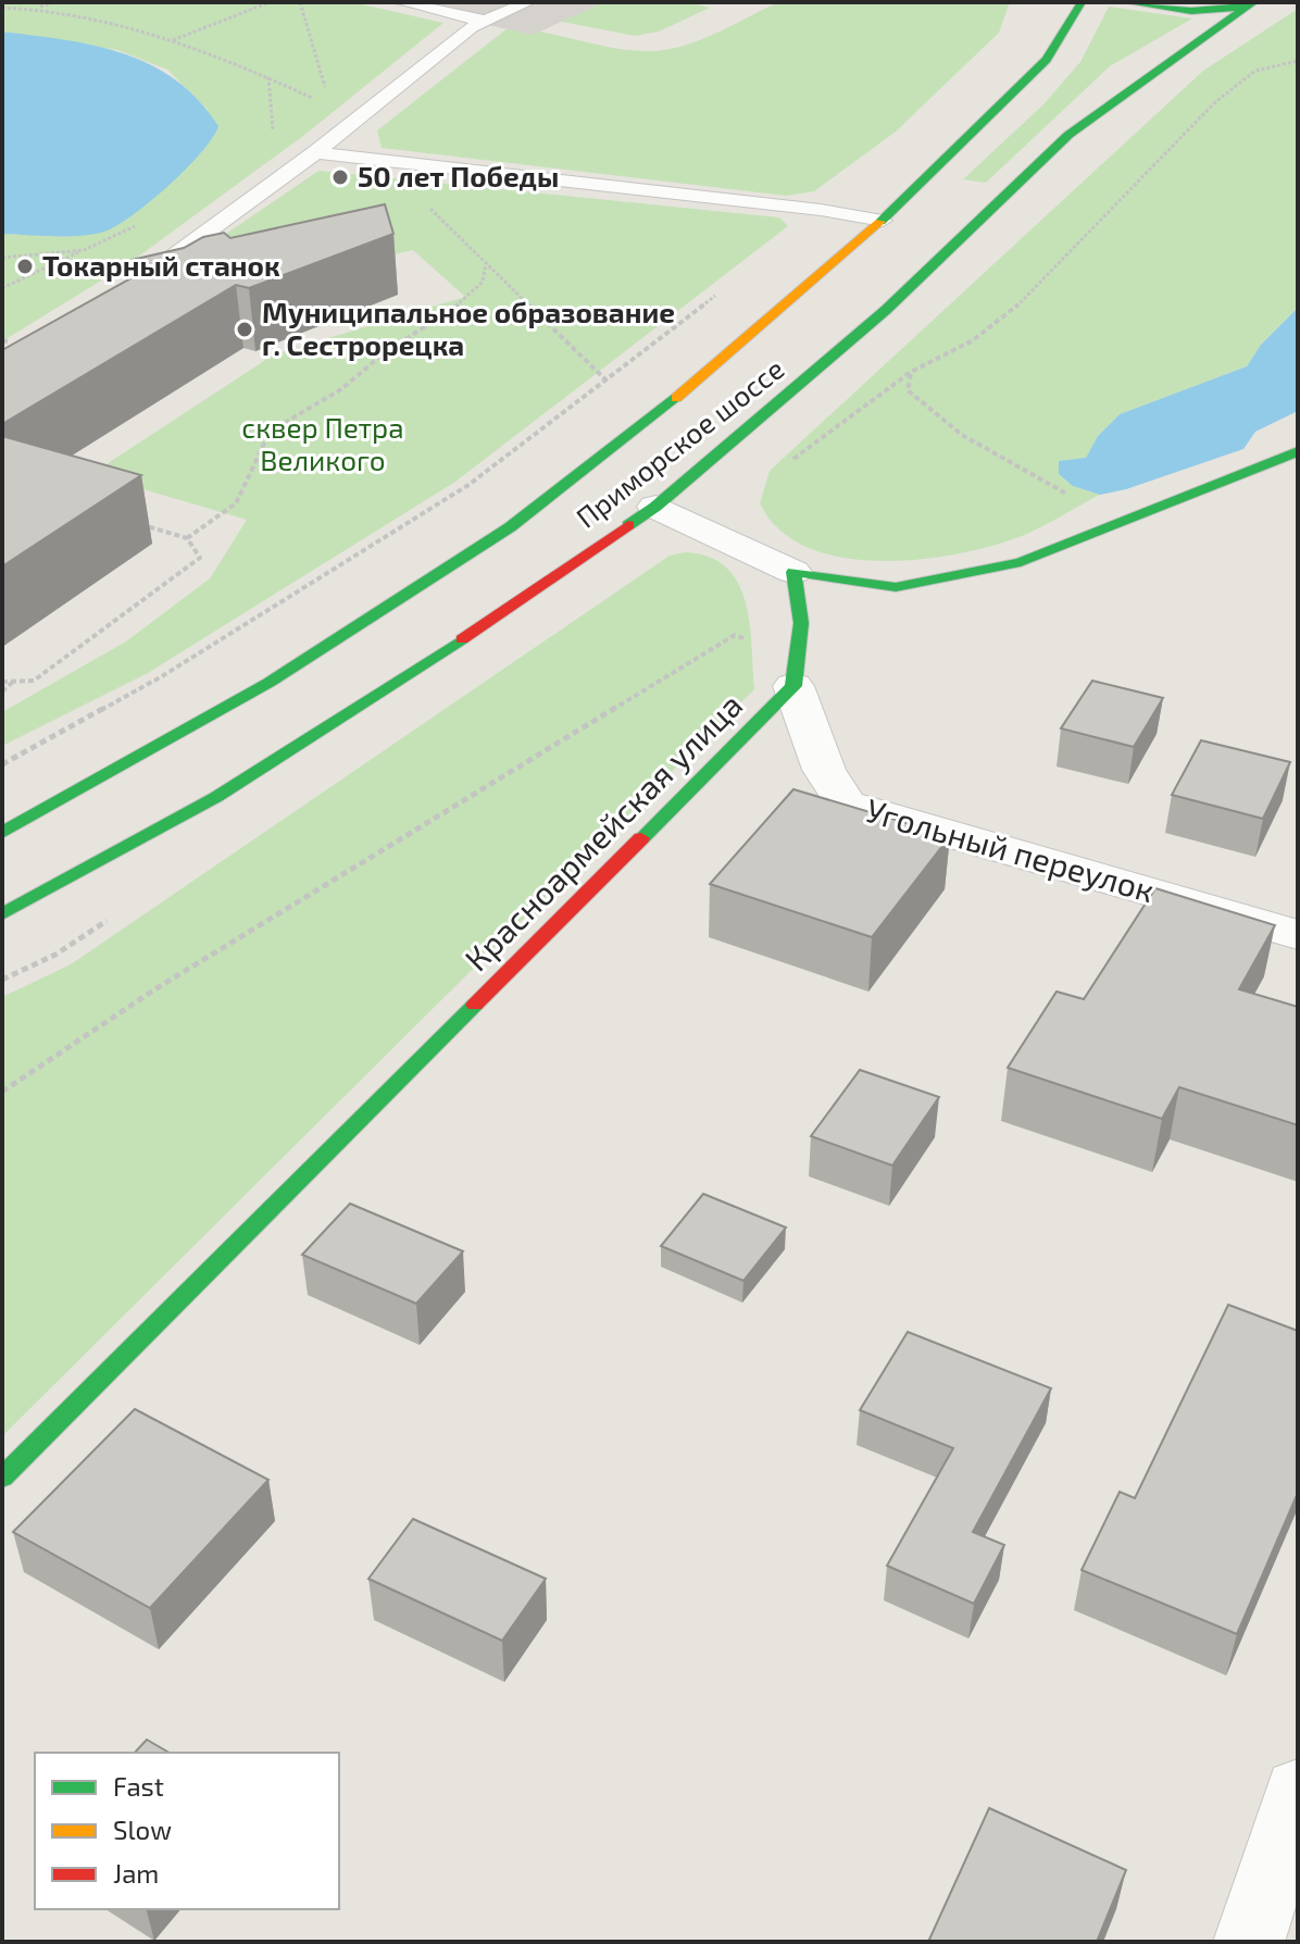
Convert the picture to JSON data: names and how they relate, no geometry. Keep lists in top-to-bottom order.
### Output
{
  "streets": {
    "main road": ["Приморское шоссе", "Красноармейская улица"],
    "street": ["Угольный переулок"]
  },
  "crossings": [
    ["Красноармейская улица", "Угольный переулок"]
  ],
  "parks": ["сквер Петра Великого"],
  "places": ["50 лет Победы", "Токарный станок", "Муниципальное образование г. Сестрорецка"],
  "legend": ["Fast", "Slow", "Jam"]
}
